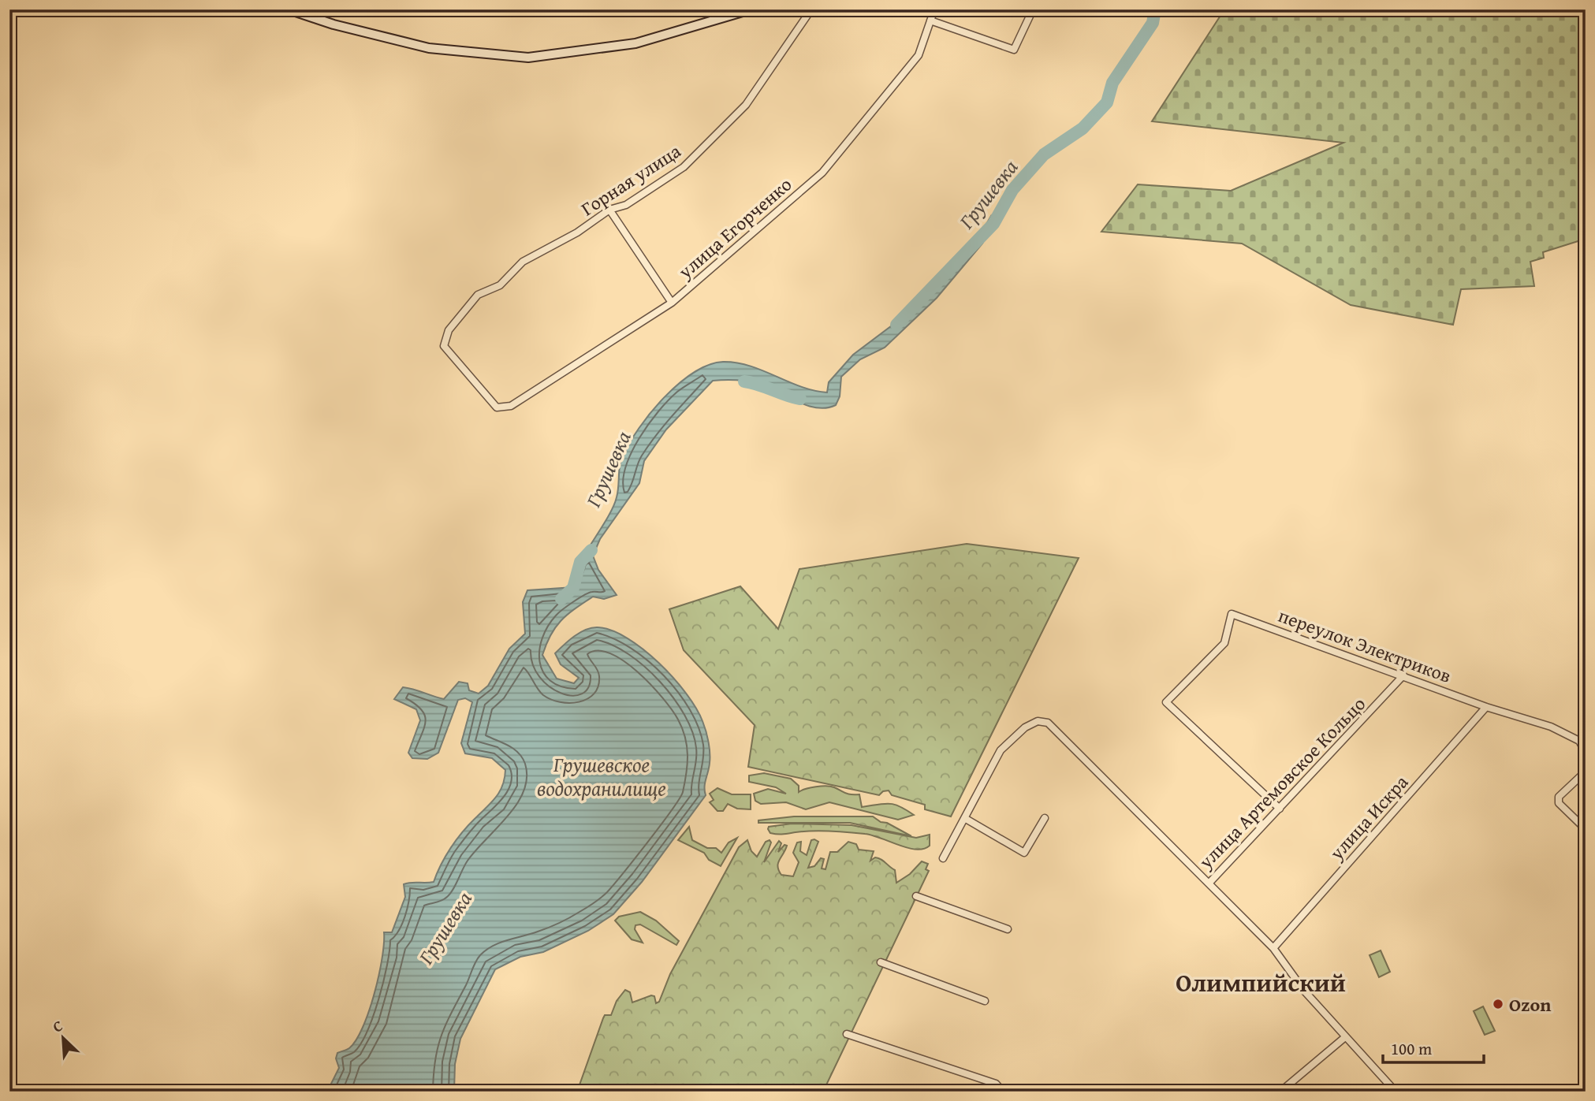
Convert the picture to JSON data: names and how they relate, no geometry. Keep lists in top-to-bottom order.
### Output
{
  "streets": {
    "street": [
      "Горная улица",
      "улица Егорченко",
      "переулок Электриков",
      "улица Артемовское Кольцо",
      "улица Искра"
    ]
  },
  "crossings": [
    ["Горная улица", "улица Егорченко"],
    ["переулок Электриков", "улица Артемовское Кольцо"],
    ["переулок Электриков", "улица Искра"]
  ],
  "districts": ["Олимпийский"],
  "water": ["Грушевка", "Грушевское водохранилище"],
  "places": ["Ozon"],
  "scale_bar": "100 m",
  "north": "top left"
}
